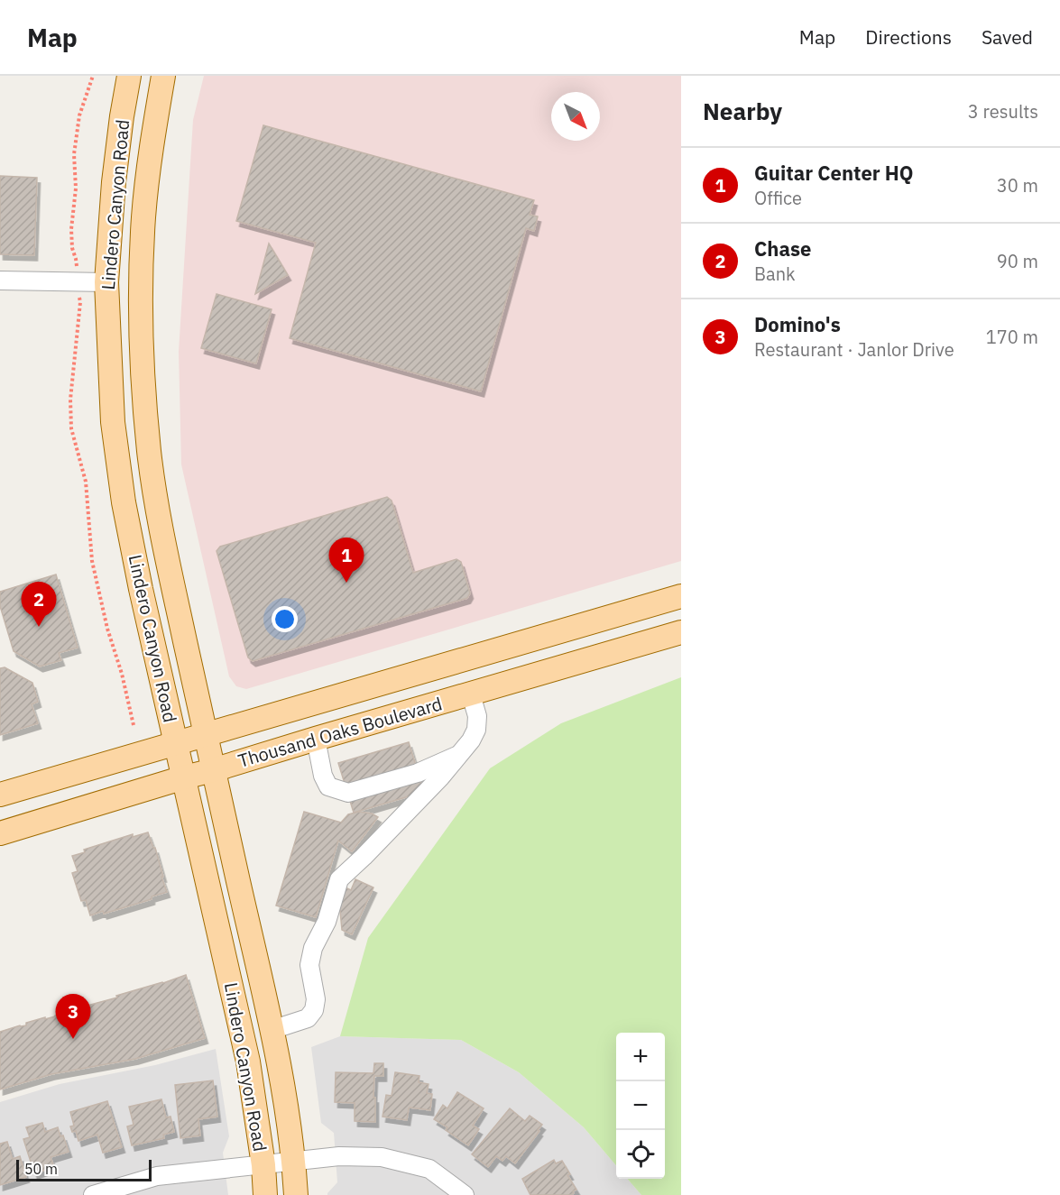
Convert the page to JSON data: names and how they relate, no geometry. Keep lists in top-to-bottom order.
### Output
{
  "streets": {
    "main road": ["Lindero Canyon Road", "Thousand Oaks Boulevard"]
  },
  "crossings": [
    ["Lindero Canyon Road", "Thousand Oaks Boulevard"]
  ],
  "scale_bar": "50 m",
  "north": "bottom right",
  "page": {
    "header": "Map",
    "nav": ["Map", "Directions", "Saved"],
    "heading": ["Nearby", "3 results"],
    "list": [
      {
        "mark": "1",
        "name": "Guitar Center HQ",
        "note": "Office",
        "value": "30 m"
      },
      {
        "mark": "2",
        "name": "Chase",
        "note": "Bank",
        "value": "90 m"
      },
      {
        "mark": "3",
        "name": "Domino's",
        "note": "Restaurant · Janlor Drive",
        "value": "170 m"
      }
    ],
    "pins": ["1", "2", "3"],
    "map_buttons": ["+", "−"],
    "scale": "50 m"
  }
}
